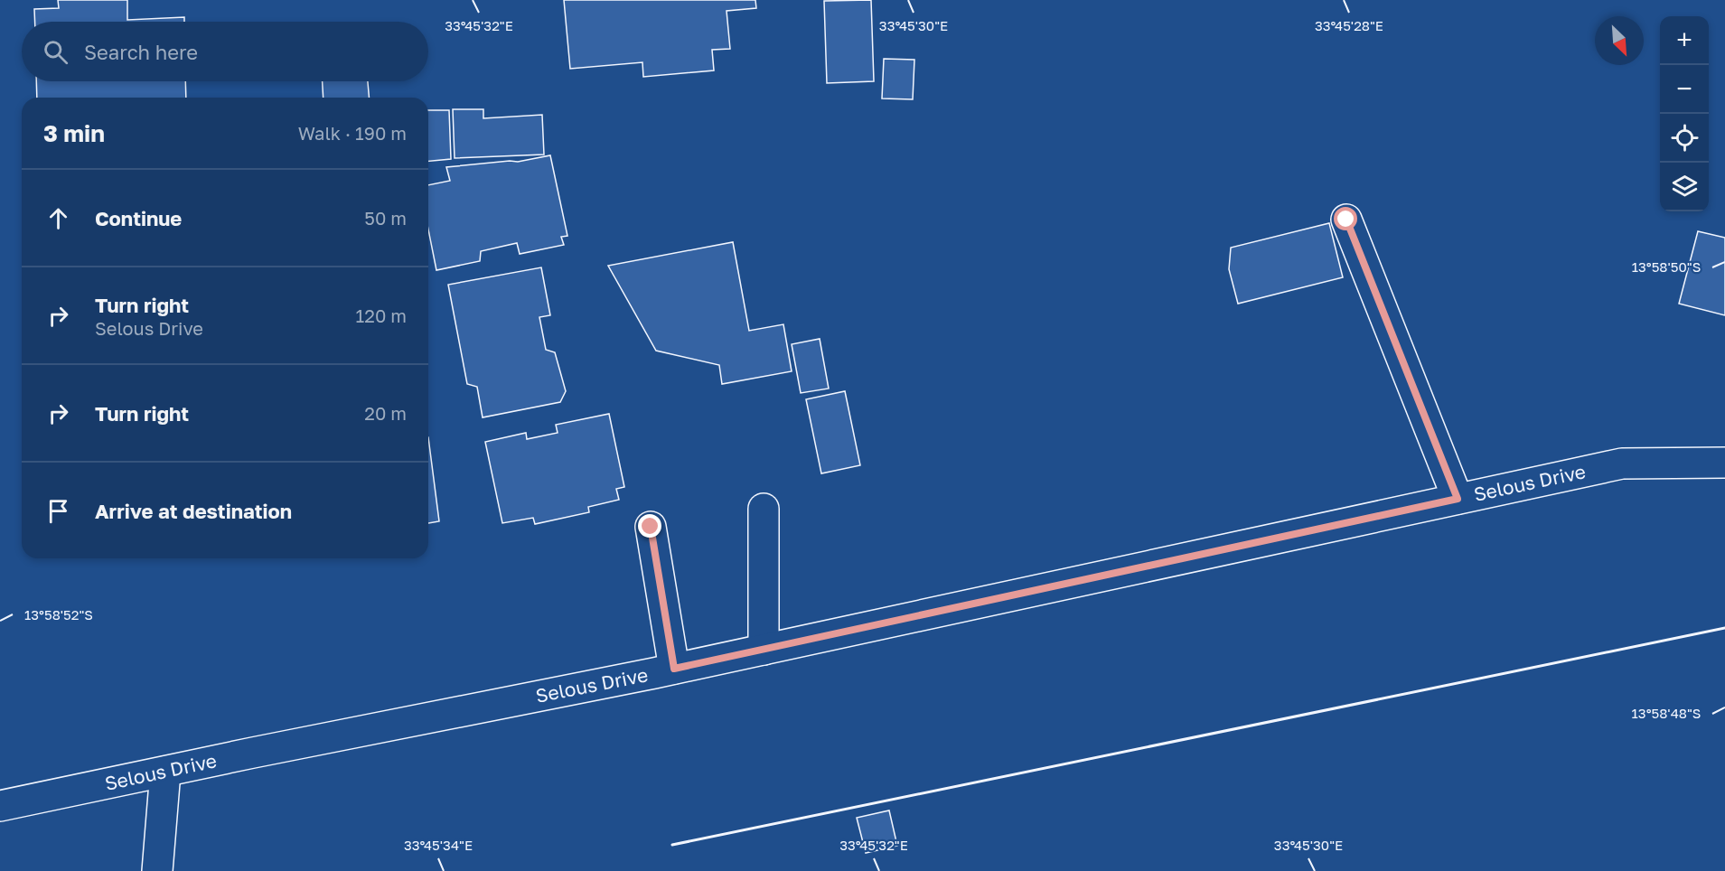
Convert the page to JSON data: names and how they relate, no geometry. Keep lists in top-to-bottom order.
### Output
{
  "streets": {
    "street": ["Selous Drive"]
  },
  "north": "bottom right",
  "page": {
    "map_buttons": ["+", "−"],
    "search": "Search here",
    "heading": ["3 min", "Walk · 190 m"],
    "list": [
      ["Continue", "50 m"],
      ["Turn right", "Selous Drive", "120 m"],
      ["Turn right", "20 m"],
      "Arrive at destination"
    ]
  },
  "coordinates": [
    "33°45'32\"E",
    "33°45'30\"E",
    "33°45'28\"E",
    "13°58'50\"S",
    "13°58'52\"S",
    "13°58'48\"S",
    "33°45'34\"E"
  ]
}
